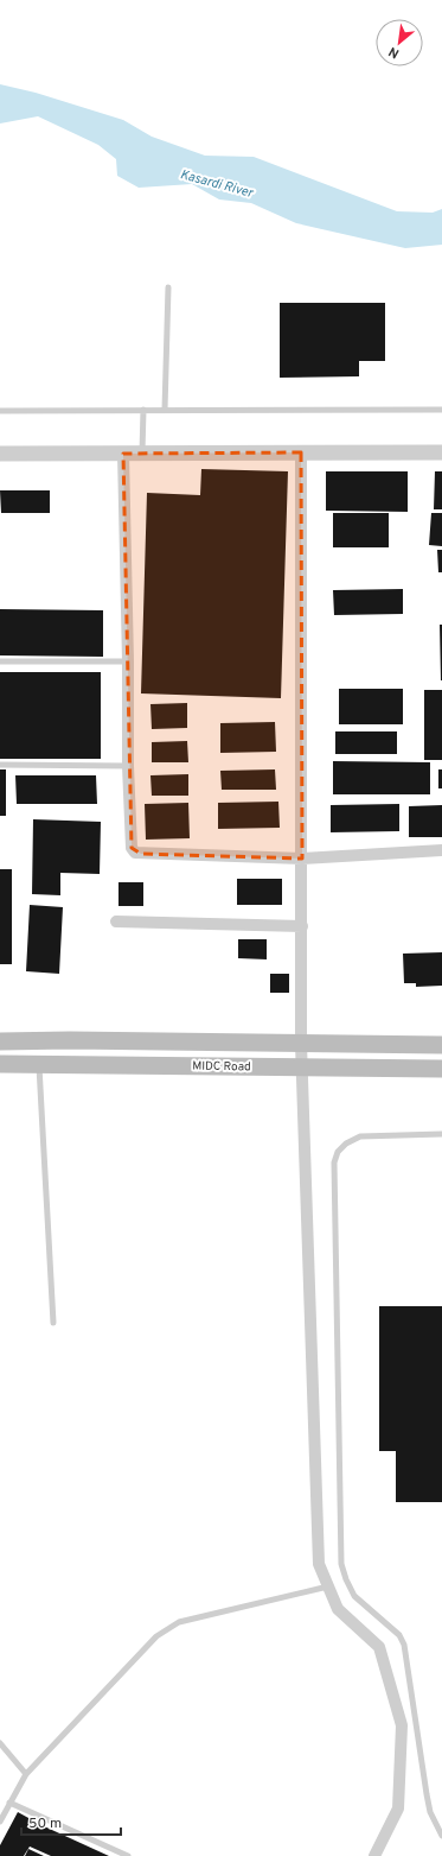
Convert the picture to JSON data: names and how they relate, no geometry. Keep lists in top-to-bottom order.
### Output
{
  "streets": {
    "main road": ["MIDC Road"]
  },
  "water": ["Kasardi River"],
  "scale_bar": "50 m",
  "north": "bottom left"
}
